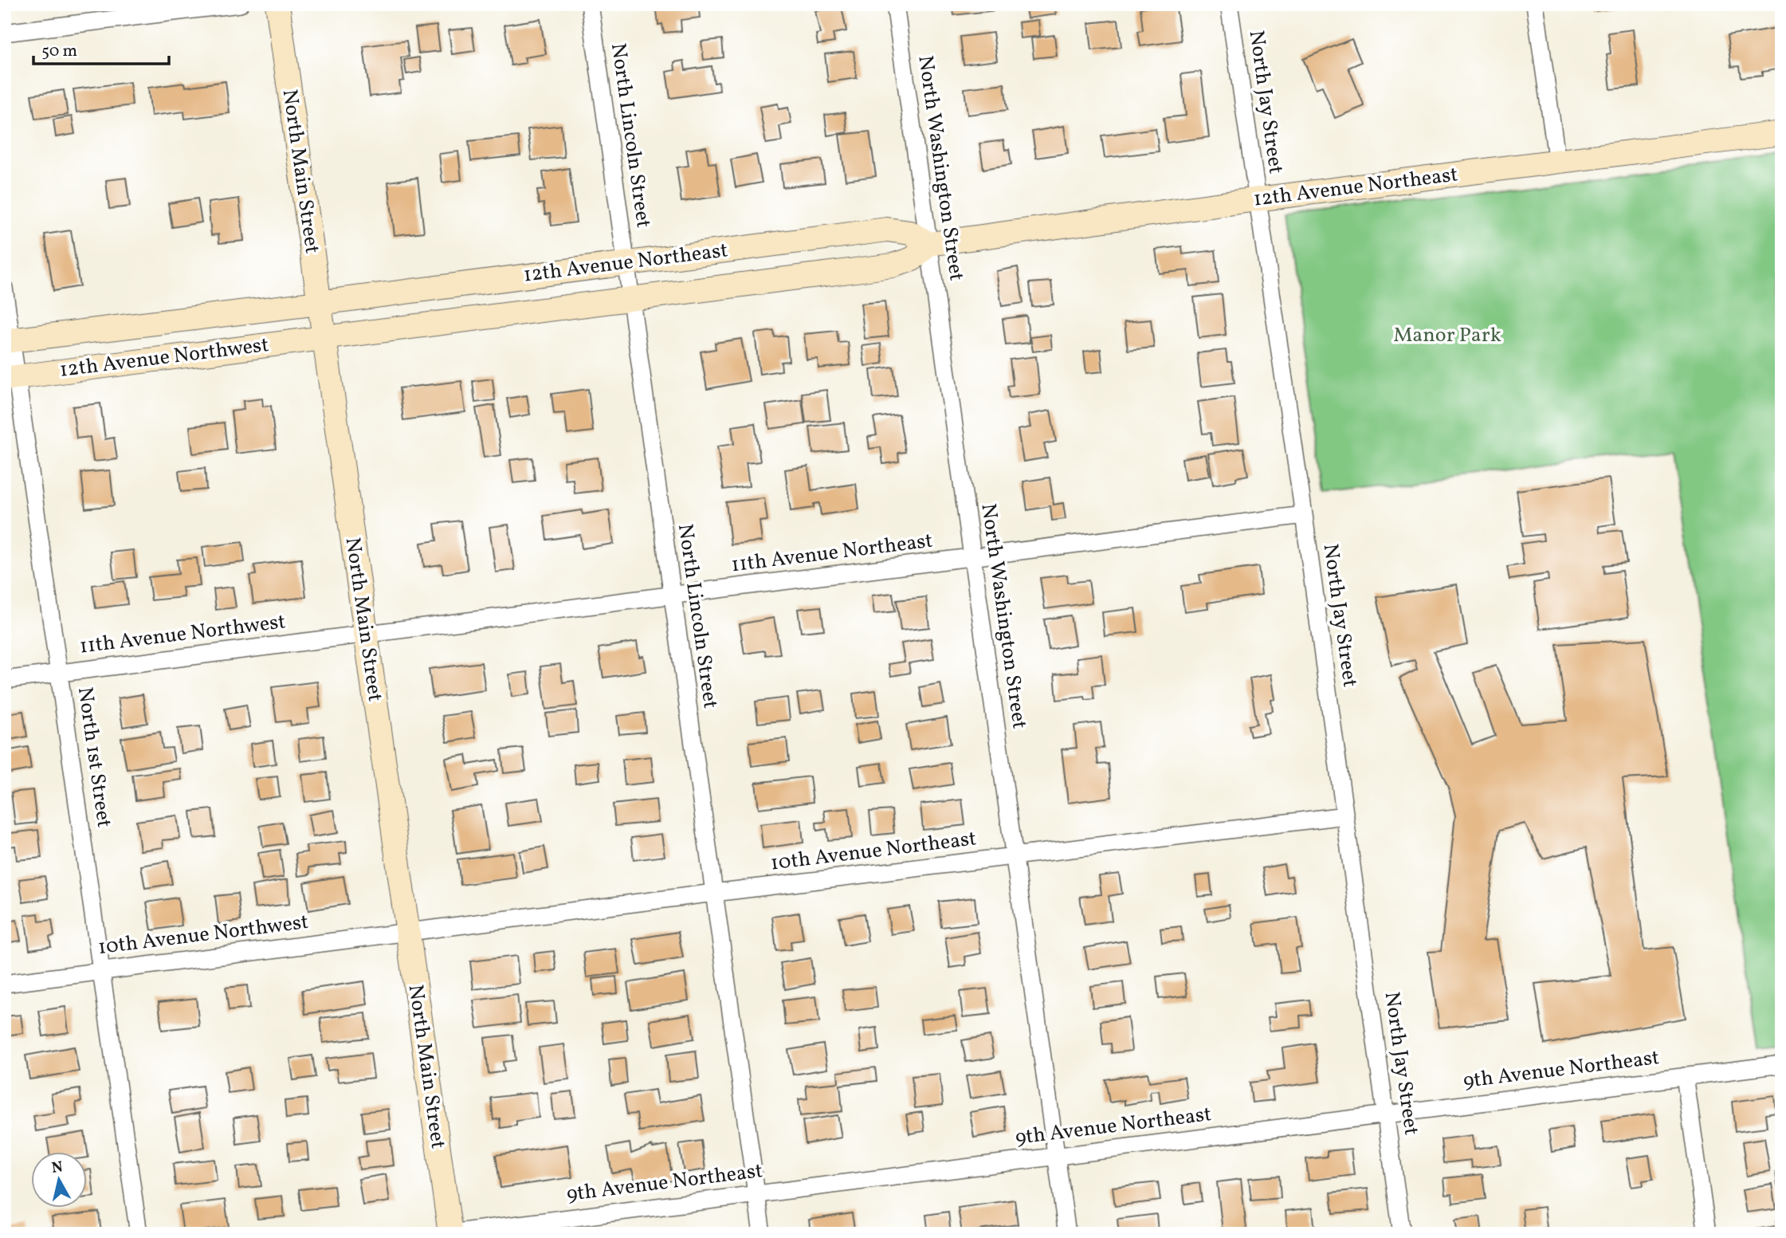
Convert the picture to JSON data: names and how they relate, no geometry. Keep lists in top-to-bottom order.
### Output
{
  "streets": {
    "street": [
      "North Jay Street",
      "North Lincoln Street",
      "North Washington Street",
      "North Main Street",
      "12th Avenue Northeast",
      "12th Avenue Northwest",
      "11th Avenue Northeast",
      "11th Avenue Northwest",
      "North 1st Street",
      "10th Avenue Northeast",
      "10th Avenue Northwest",
      "9th Avenue Northeast"
    ]
  },
  "crossings": [
    ["North Jay Street", "12th Avenue Northeast"],
    ["North Jay Street", "11th Avenue Northeast"],
    ["North Jay Street", "10th Avenue Northeast"],
    ["North Jay Street", "9th Avenue Northeast"],
    ["North Lincoln Street", "12th Avenue Northeast"],
    ["North Lincoln Street", "11th Avenue Northeast"],
    ["North Lincoln Street", "10th Avenue Northeast"],
    ["North Lincoln Street", "9th Avenue Northeast"],
    ["North Washington Street", "12th Avenue Northeast"],
    ["North Washington Street", "11th Avenue Northeast"],
    ["North Washington Street", "10th Avenue Northeast"],
    ["North Washington Street", "9th Avenue Northeast"],
    ["North Main Street", "12th Avenue Northeast"],
    ["North Main Street", "12th Avenue Northwest"],
    ["North Main Street", "11th Avenue Northeast"],
    ["North Main Street", "11th Avenue Northwest"],
    ["North Main Street", "10th Avenue Northeast"],
    ["North Main Street", "10th Avenue Northwest"],
    ["North Main Street", "9th Avenue Northeast"],
    ["12th Avenue Northeast", "12th Avenue Northwest"],
    ["12th Avenue Northwest", "North 1st Street"],
    ["11th Avenue Northeast", "11th Avenue Northwest"],
    ["11th Avenue Northwest", "North 1st Street"],
    ["North 1st Street", "10th Avenue Northwest"],
    ["10th Avenue Northeast", "10th Avenue Northwest"]
  ],
  "parks": ["Manor Park"],
  "scale_bar": "50 m",
  "north": "top"
}
